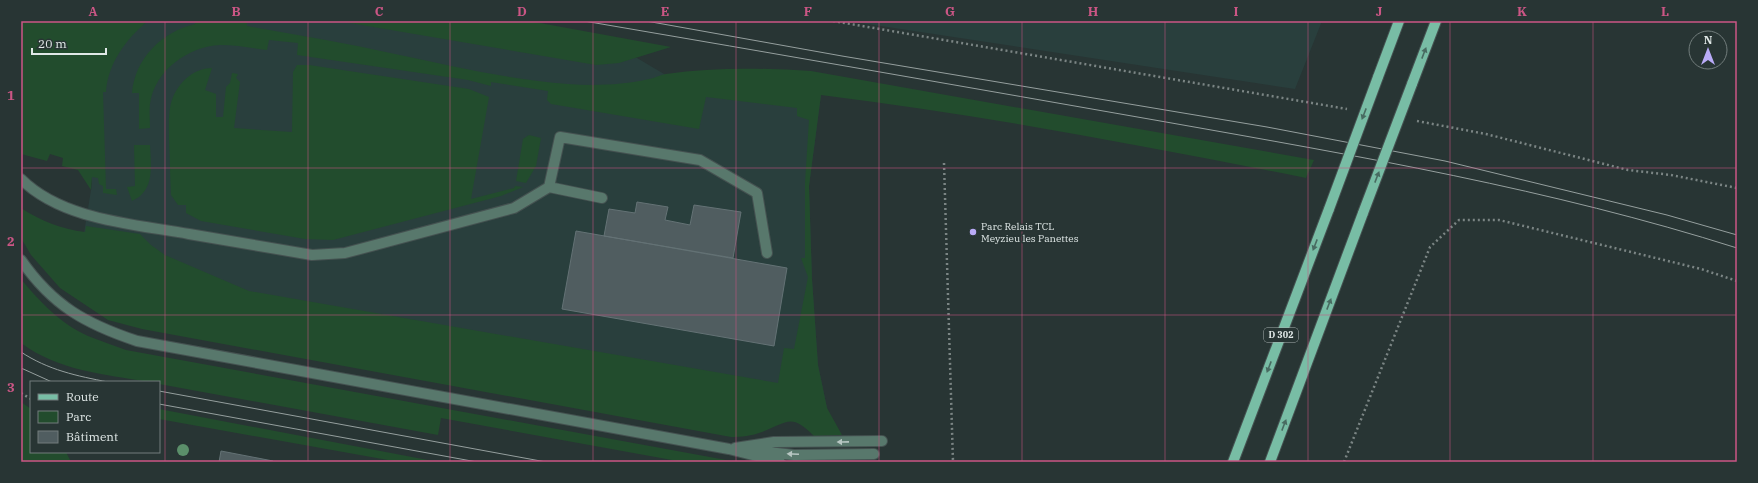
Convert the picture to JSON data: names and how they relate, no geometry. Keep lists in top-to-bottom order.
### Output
{
  "streets": {
    "main road": ["D 302"]
  },
  "places": ["Parc Relais TCL Meyzieu les Panettes"],
  "legend": ["Route", "Parc", "Bâtiment"],
  "scale_bar": "20 m",
  "north": "top",
  "grid": {
    "columns": [
      "A",
      "B",
      "C",
      "D",
      "E",
      "F",
      "G",
      "H",
      "I",
      "J",
      "K",
      "L"
    ],
    "rows": ["1", "2", "3"]
  }
}
